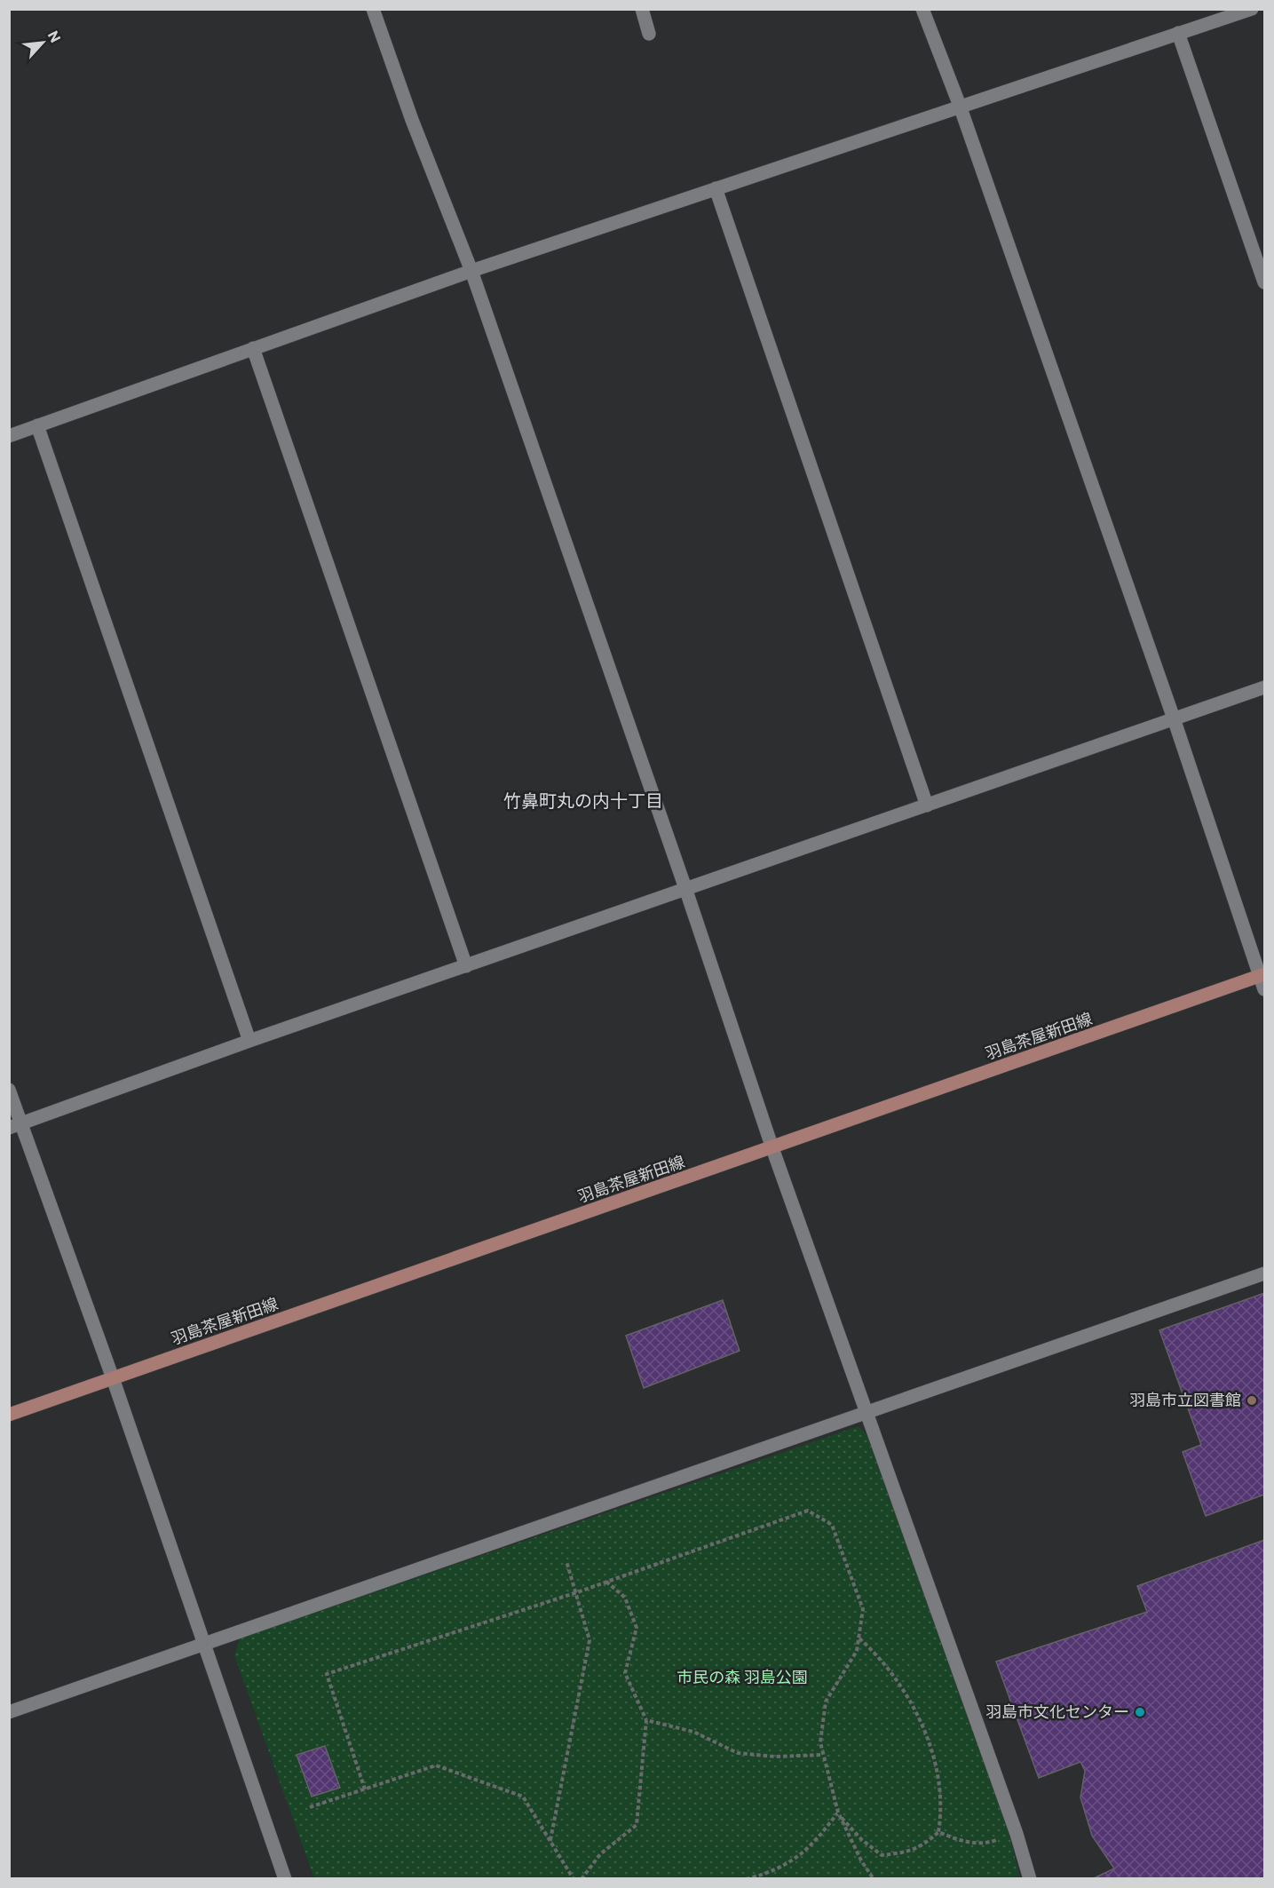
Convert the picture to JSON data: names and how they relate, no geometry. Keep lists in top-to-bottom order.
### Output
{
  "streets": {
    "main road": ["羽島茶屋新田線"]
  },
  "districts": ["竹鼻町丸の内十丁目"],
  "parks": ["市民の森 羽島公園"],
  "places": ["羽島市立図書館", "羽島市文化センター"],
  "north": "top right"
}
